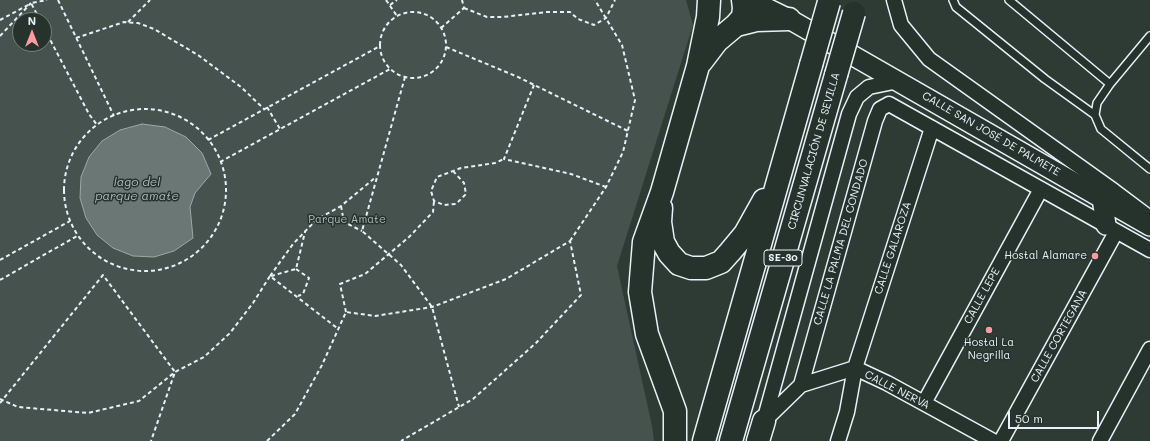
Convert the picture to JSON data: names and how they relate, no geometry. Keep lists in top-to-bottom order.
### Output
{
  "streets": {
    "highway": ["CIRCUNVALACIÓN DE SEVILLA", "SE-30"],
    "street": [
      "CALLE SAN JOSÉ DE PALMETE",
      "CALLE LA PALMA DEL CONDADO",
      "CALLE GALAROZA",
      "CALLE LEPE",
      "CALLE CORTEGANA",
      "CALLE NERVA"
    ]
  },
  "crossings": [
    ["CALLE SAN JOSÉ DE PALMETE", "CALLE LA PALMA DEL CONDADO"],
    ["CALLE SAN JOSÉ DE PALMETE", "CALLE GALAROZA"],
    ["CALLE SAN JOSÉ DE PALMETE", "CALLE LEPE"],
    ["CALLE SAN JOSÉ DE PALMETE", "CALLE CORTEGANA"],
    ["CALLE LA PALMA DEL CONDADO", "CALLE NERVA"],
    ["CALLE GALAROZA", "CALLE NERVA"],
    ["CALLE LEPE", "CALLE NERVA"]
  ],
  "water": ["lago del parque amate"],
  "parks": ["Parque Amate"],
  "places": ["Hostal Alamare", "Hostal La Negrilla"],
  "scale_bar": "50 m",
  "north": "top"
}
